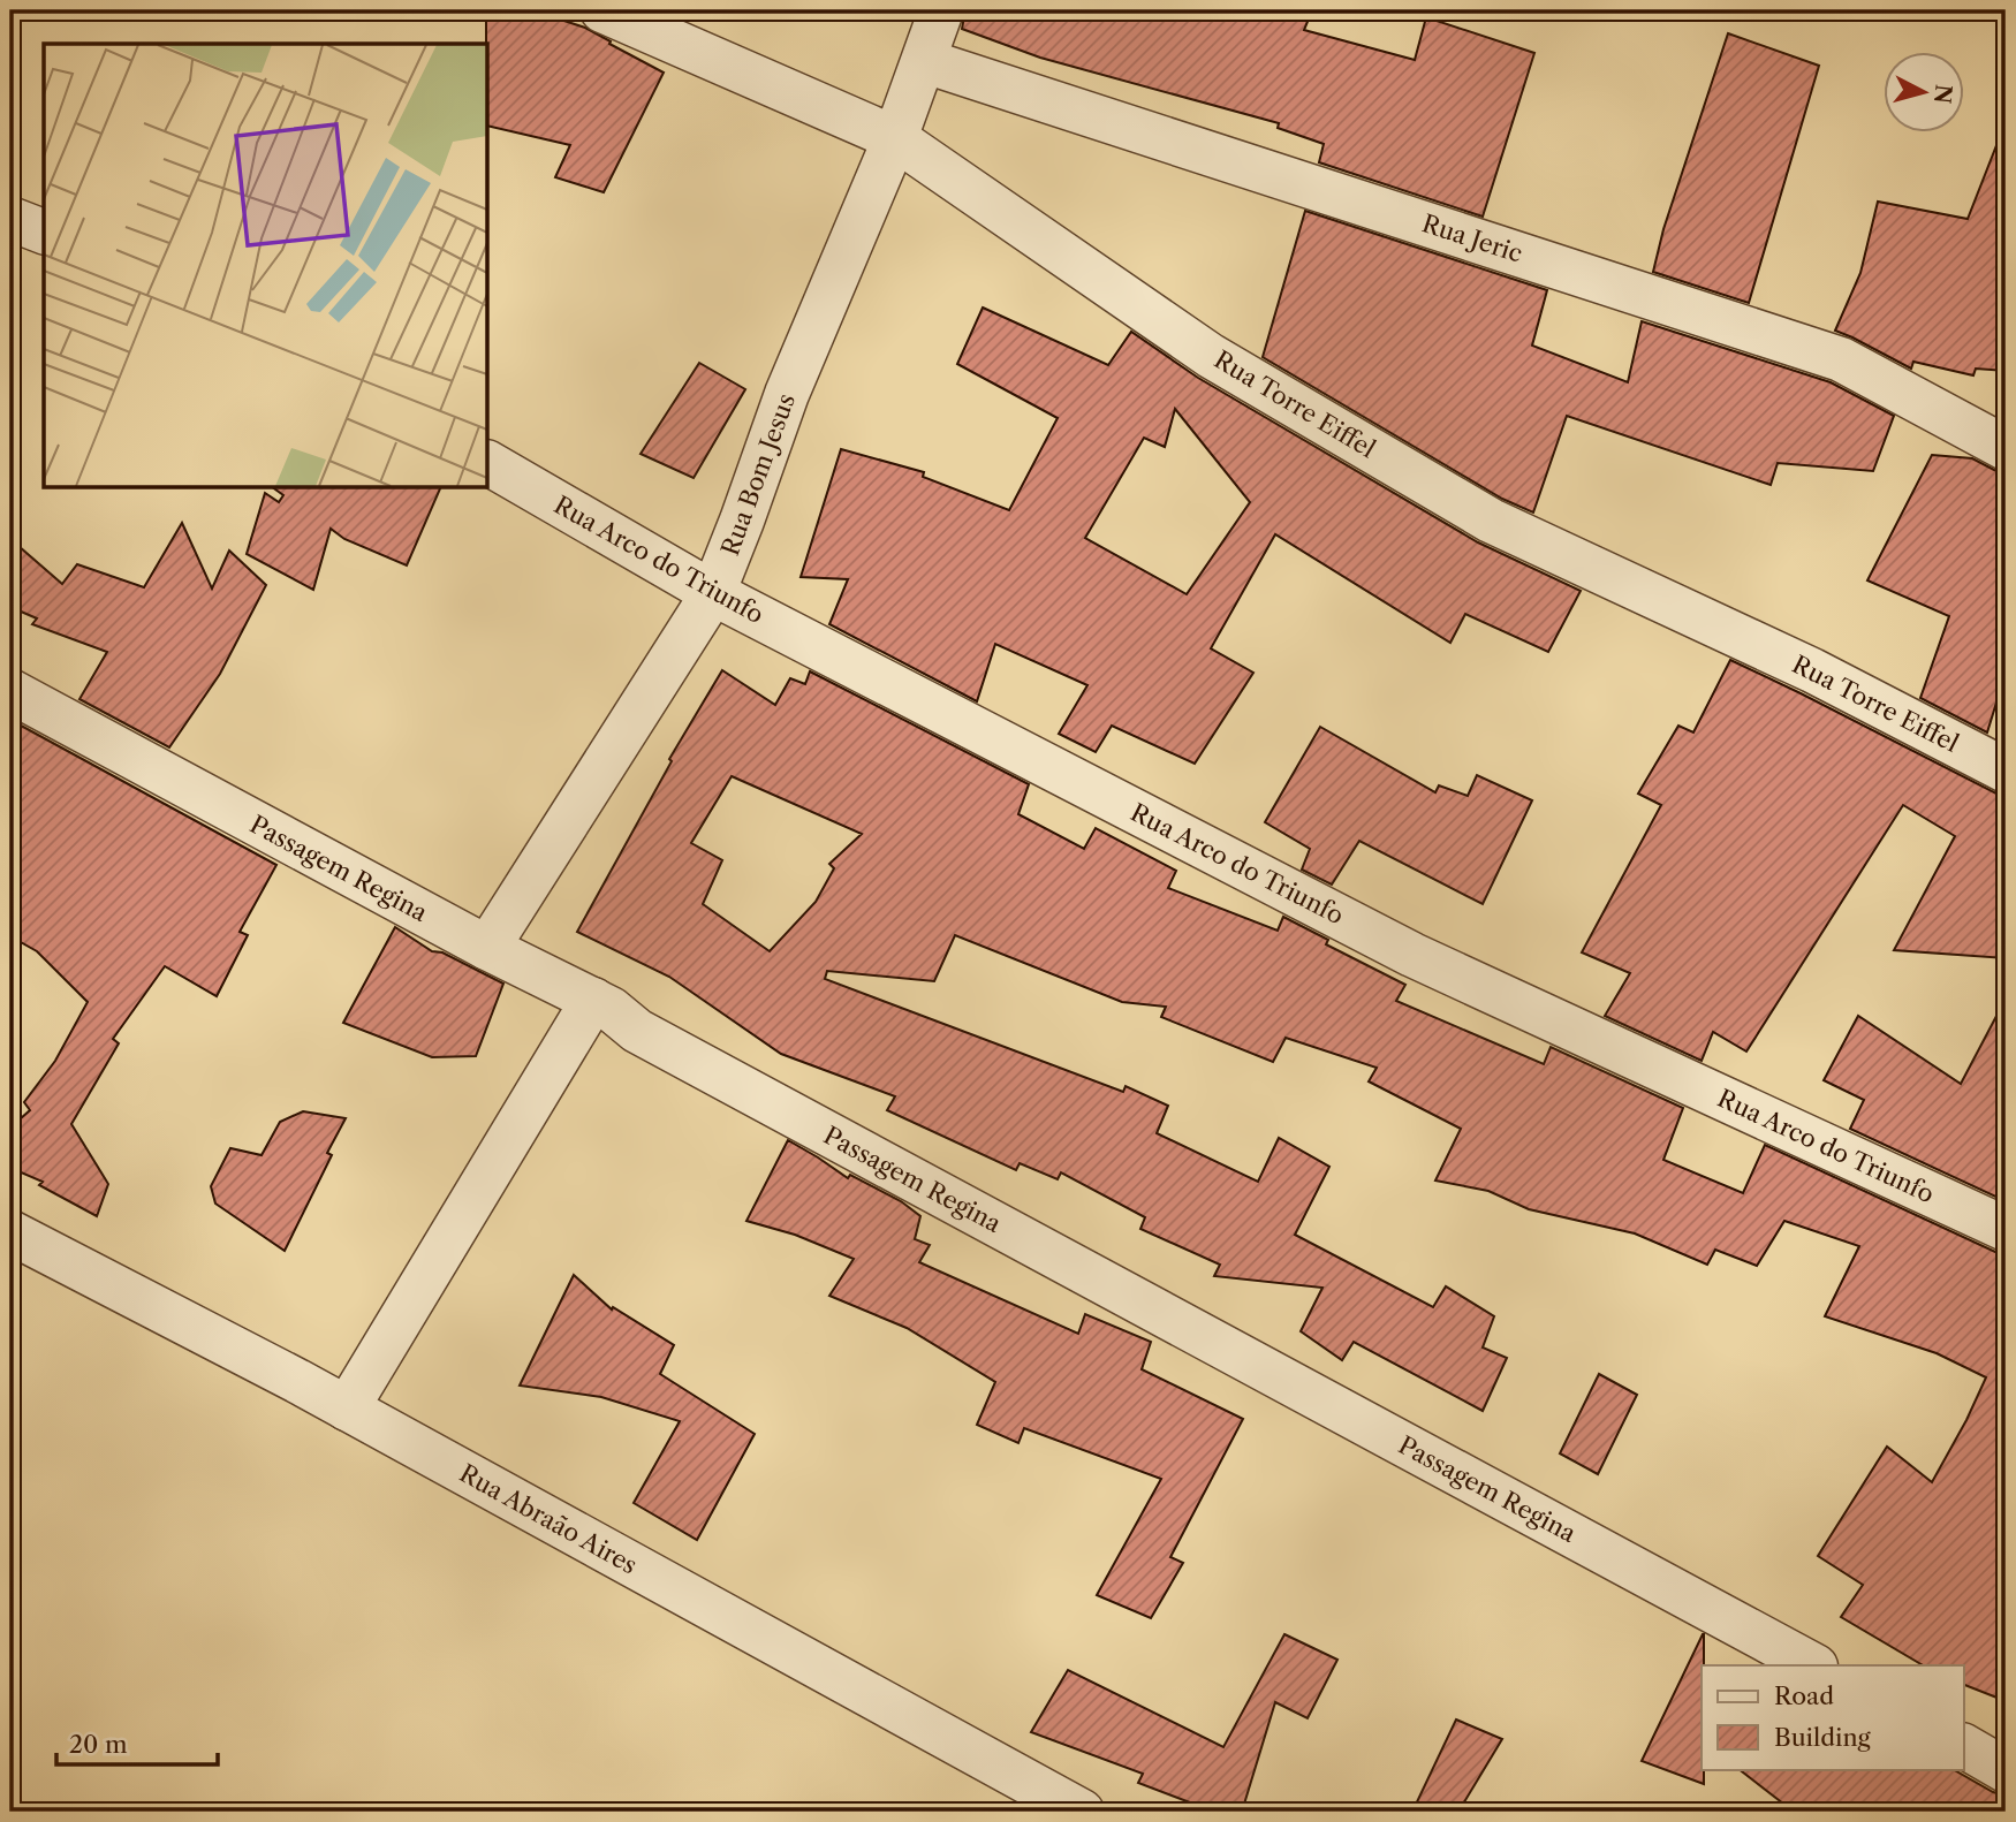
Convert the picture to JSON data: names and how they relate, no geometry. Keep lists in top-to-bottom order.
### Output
{
  "streets": {
    "street": [
      "Rua Jeric",
      "Rua Torre Eiffel",
      "Rua Bom Jesus",
      "Rua Arco do Triunfo",
      "Passagem Regina",
      "Rua Abraão Aires"
    ]
  },
  "crossings": [
    ["Rua Jeric", "Rua Bom Jesus"],
    ["Rua Torre Eiffel", "Rua Bom Jesus"],
    ["Rua Bom Jesus", "Rua Arco do Triunfo"],
    ["Rua Bom Jesus", "Passagem Regina"]
  ],
  "legend": ["Road", "Building"],
  "scale_bar": "20 m",
  "north": "right"
}
